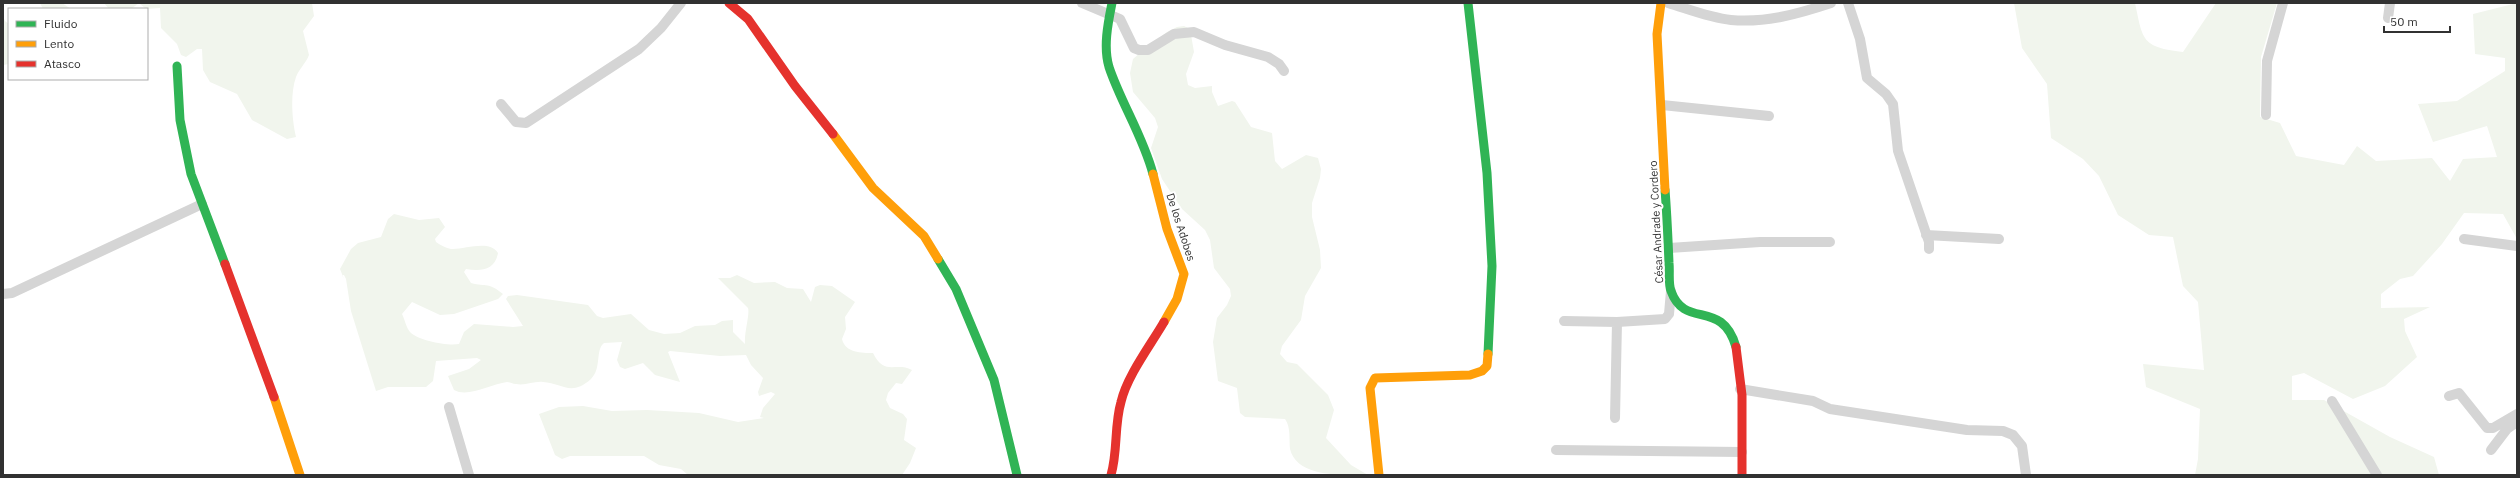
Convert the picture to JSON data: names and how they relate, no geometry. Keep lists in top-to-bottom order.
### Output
{
  "streets": {
    "street": ["César Andrade y Cordero", "De los Adobes"]
  },
  "legend": ["Fluido", "Lento", "Atasco"],
  "scale_bar": "50 m"
}
